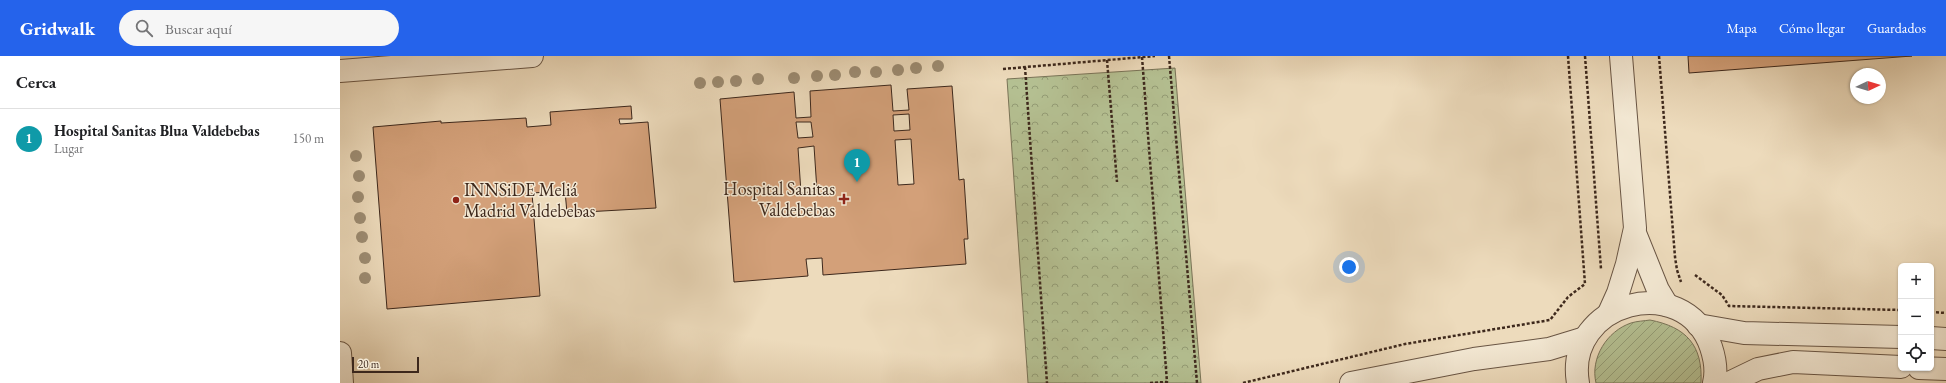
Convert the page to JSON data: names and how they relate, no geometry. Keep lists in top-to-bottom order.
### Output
{
  "places": {
    "health": ["Hospital Sanitas Valdebebas"],
    "other": ["INNSiDE Meliá Madrid Valdebebas"]
  },
  "scale_bar": "20 m",
  "north": "right",
  "page": {
    "header": "Gridwalk",
    "search": "Buscar aquí",
    "nav": ["Mapa", "Cómo llegar", "Guardados"],
    "heading": "Cerca",
    "list": [
      {
        "mark": "1",
        "name": "Hospital Sanitas Blua Valdebebas",
        "note": "Lugar",
        "value": "150 m"
      }
    ],
    "pins": "1",
    "map_buttons": ["+", "−"],
    "scale": "20 m"
  }
}
